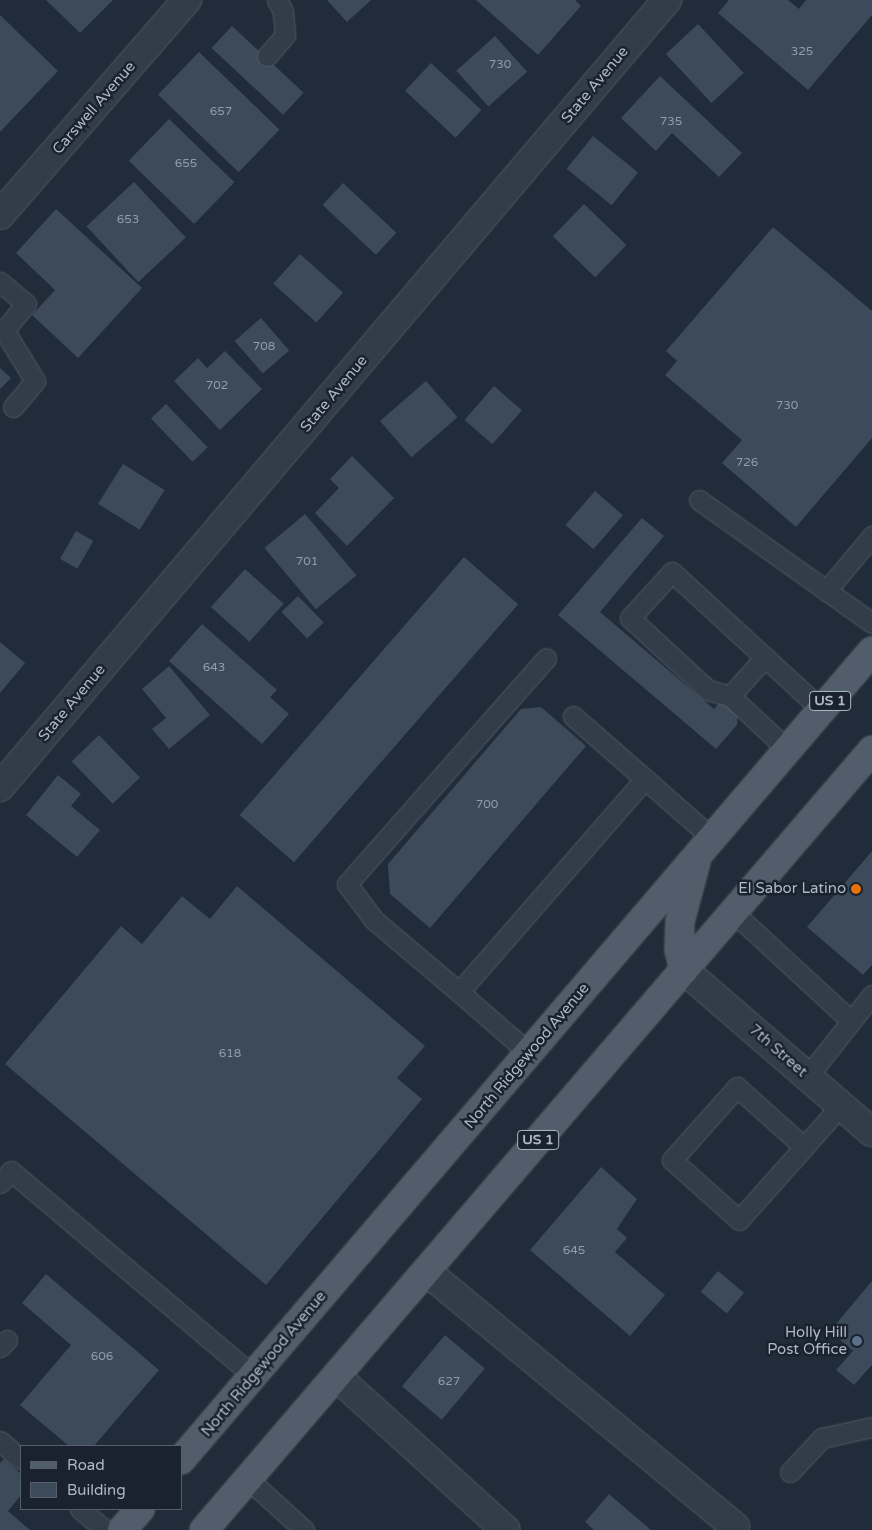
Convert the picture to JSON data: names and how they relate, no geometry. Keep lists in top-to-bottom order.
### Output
{
  "streets": {
    "main road": ["US 1", "North Ridgewood Avenue"],
    "street": ["State Avenue", "Carswell Avenue", "7th Street"]
  },
  "crossings": [
    ["US 1", "7th Street"]
  ],
  "places": ["El Sabor Latino", "Holly Hill Post Office"],
  "house_numbers": [
    "325",
    "730",
    "657",
    "735",
    "655",
    "653",
    "708",
    "702",
    "730",
    "726",
    "701",
    "643",
    "700",
    "618",
    "645",
    "606",
    "627"
  ],
  "legend": ["Road", "Building"]
}
